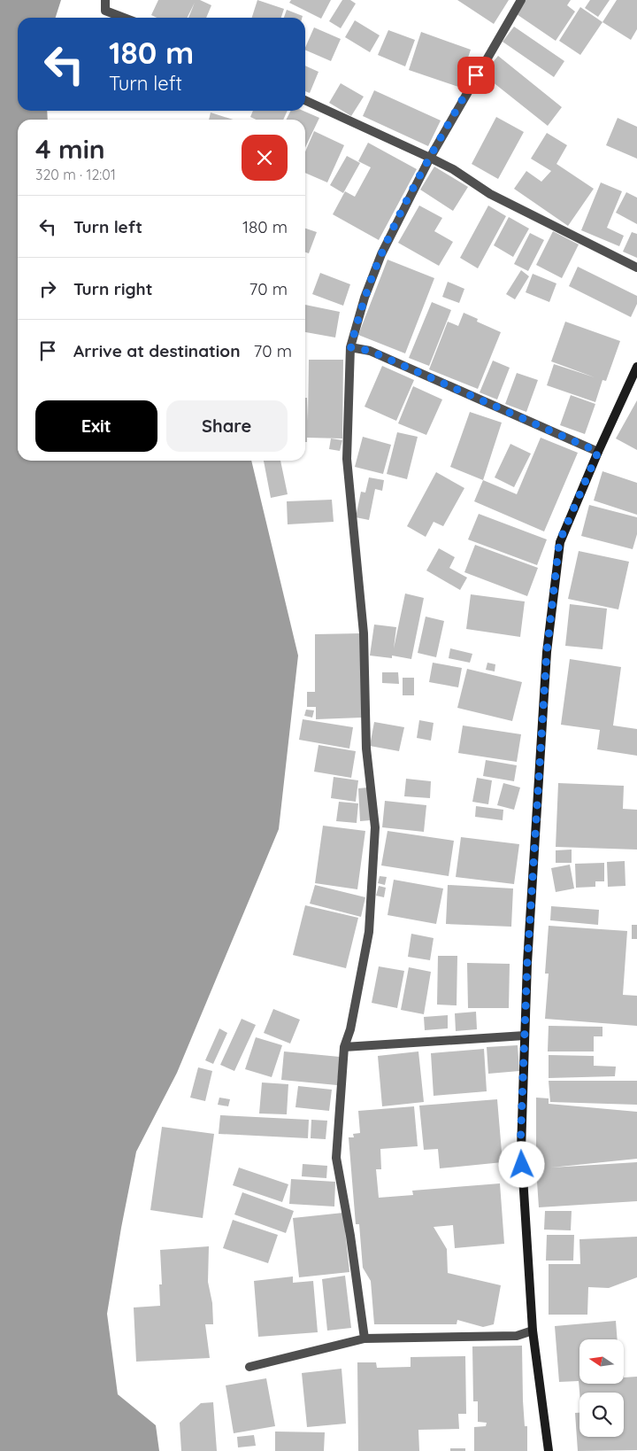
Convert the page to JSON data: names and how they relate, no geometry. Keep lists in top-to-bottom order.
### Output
{
  "north": "left",
  "page": {
    "turn": ["180 m", "Turn left"],
    "heading": ["4 min", "320 m · 12:01"],
    "list": [
      {
        "name": "Turn left",
        "value": "180 m"
      },
      {
        "name": "Turn right",
        "value": "70 m"
      },
      {
        "name": "Arrive at destination",
        "value": "70 m"
      }
    ],
    "buttons": ["Exit", "Share"]
  }
}
